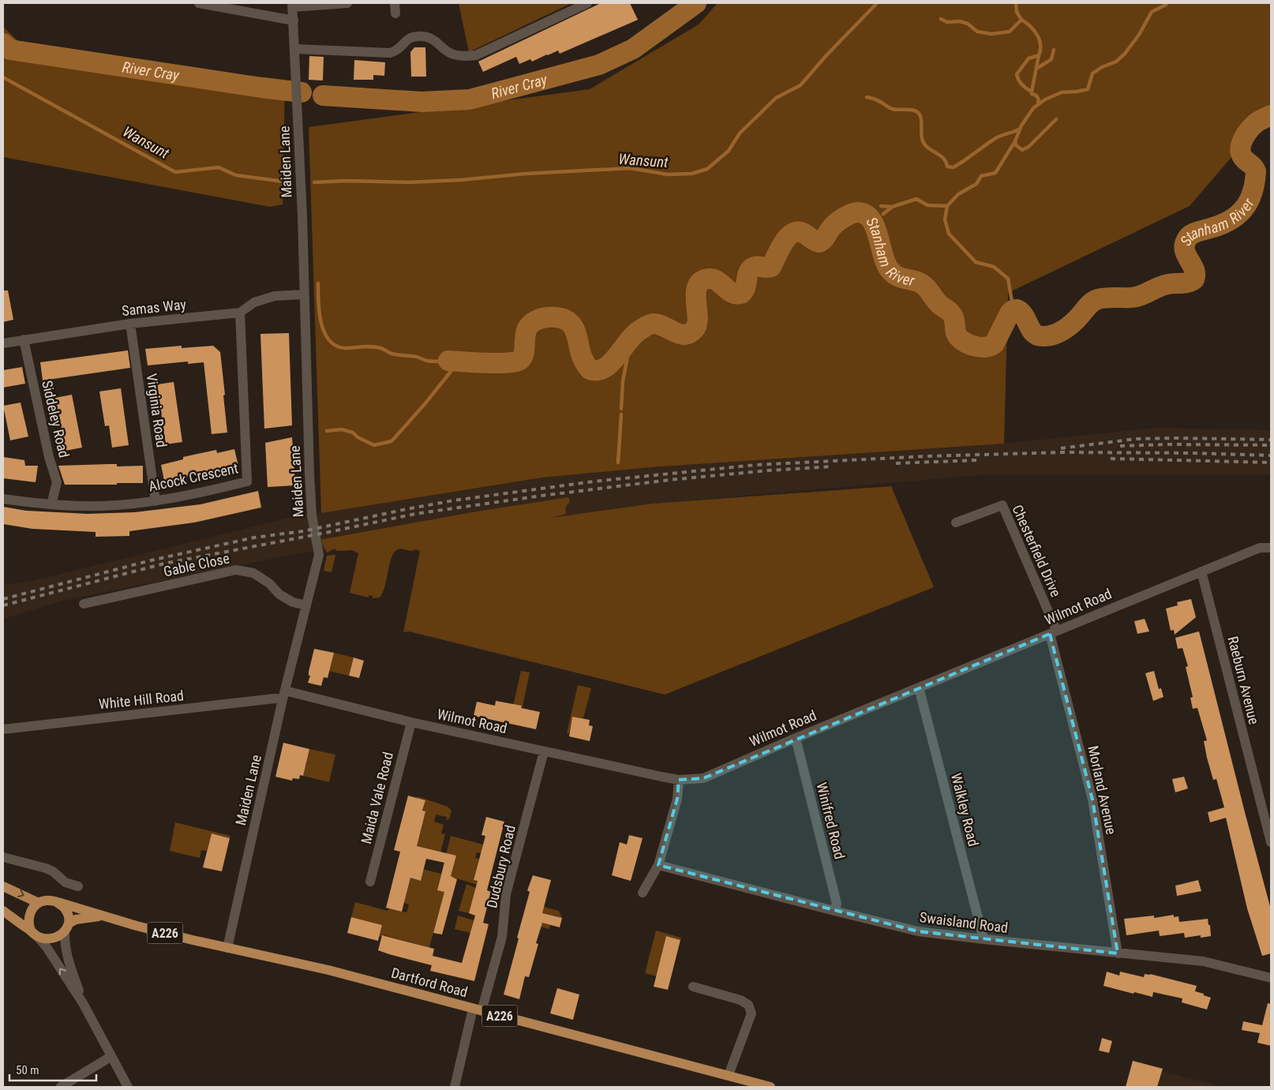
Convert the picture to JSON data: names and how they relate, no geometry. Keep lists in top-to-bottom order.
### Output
{
  "streets": {
    "main road": ["A226", "Dartford Road"],
    "street": [
      "Maiden Lane",
      "Samas Way",
      "Virginia Road",
      "Siddeley Road",
      "Alcock Crescent",
      "Chesterfield Drive",
      "Gable Close",
      "Wilmot Road",
      "Raeburn Avenue",
      "White Hill Road",
      "Morland Avenue",
      "Maida Vale Road",
      "Walkley Road",
      "Winifred Road",
      "Dudsbury Road",
      "Swaisland Road"
    ]
  },
  "crossings": [
    ["Maiden Lane", "Samas Way"],
    ["Maiden Lane", "Gable Close"],
    ["Maiden Lane", "Wilmot Road"],
    ["Maiden Lane", "White Hill Road"],
    ["Maiden Lane", "Dartford Road"],
    ["Samas Way", "Virginia Road"],
    ["Samas Way", "Siddeley Road"],
    ["Samas Way", "Alcock Crescent"],
    ["Virginia Road", "Alcock Crescent"],
    ["Siddeley Road", "Alcock Crescent"],
    ["Chesterfield Drive", "Wilmot Road"],
    ["Chesterfield Drive", "Morland Avenue"],
    ["Wilmot Road", "Raeburn Avenue"],
    ["Wilmot Road", "White Hill Road"],
    ["Wilmot Road", "Morland Avenue"],
    ["Wilmot Road", "Maida Vale Road"],
    ["Wilmot Road", "Walkley Road"],
    ["Wilmot Road", "Winifred Road"],
    ["Wilmot Road", "Dudsbury Road"],
    ["Morland Avenue", "Swaisland Road"],
    ["Walkley Road", "Swaisland Road"],
    ["Winifred Road", "Swaisland Road"],
    ["Dudsbury Road", "Dartford Road"]
  ],
  "water": ["River Cray", "Wansunt", "Stanham River"],
  "scale_bar": "50 m"
}
